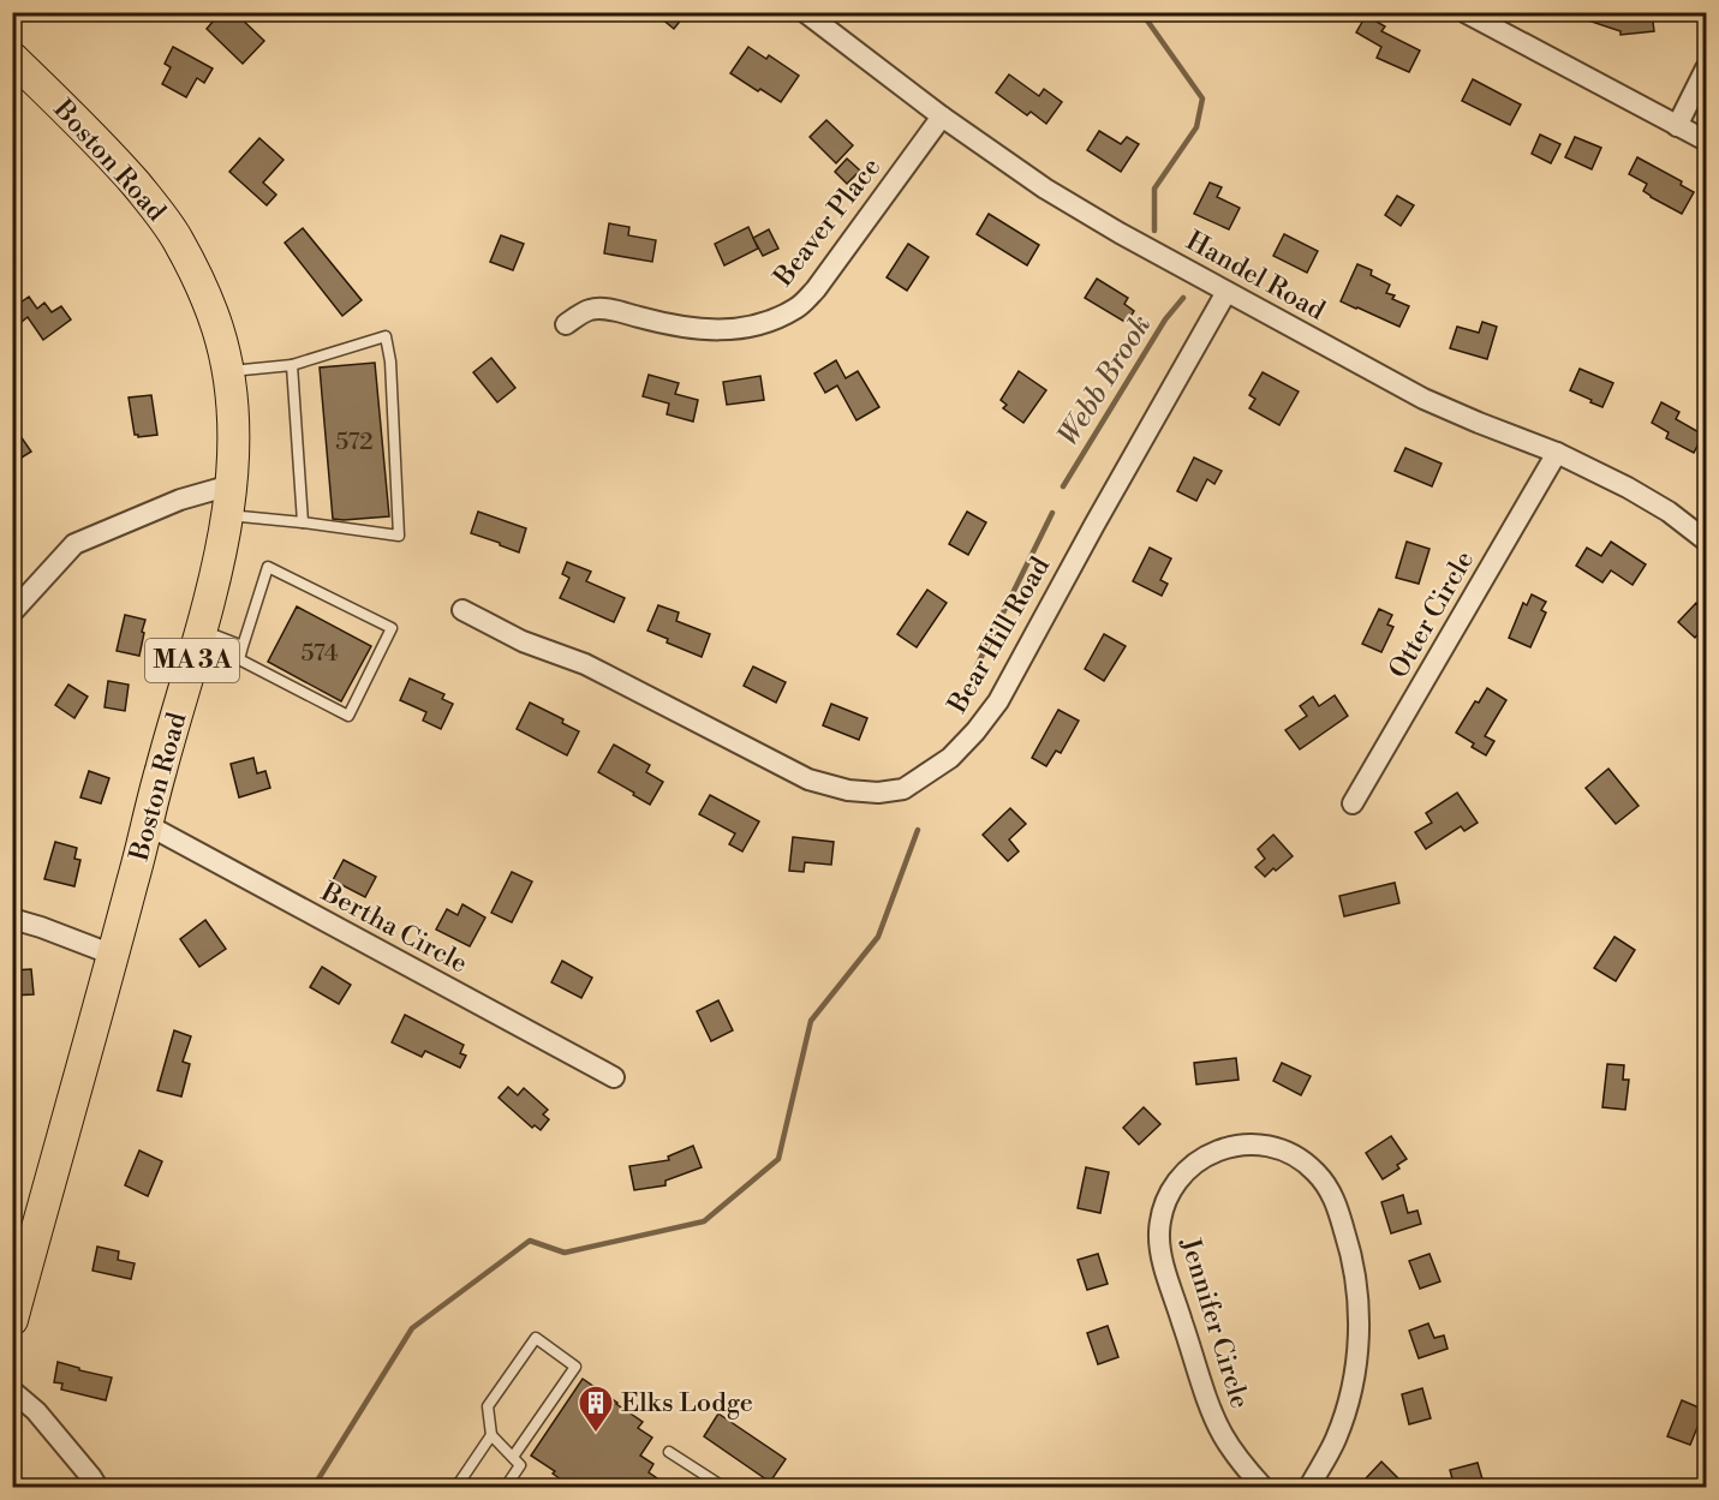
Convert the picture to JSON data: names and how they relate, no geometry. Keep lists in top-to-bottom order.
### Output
{
  "streets": {
    "main road": ["Boston Road", "MA 3A"],
    "street": [
      "Beaver Place",
      "Handel Road",
      "Otter Circle",
      "Bear Hill Road",
      "Bertha Circle",
      "Jennifer Circle"
    ]
  },
  "crossings": [
    ["Boston Road", "Bertha Circle"],
    ["Beaver Place", "Handel Road"],
    ["Handel Road", "Otter Circle"],
    ["Handel Road", "Bear Hill Road"]
  ],
  "water": ["Webb Brook"],
  "places": {
    "building": ["Elks Lodge"]
  },
  "house_numbers": ["572", "574"]
}
